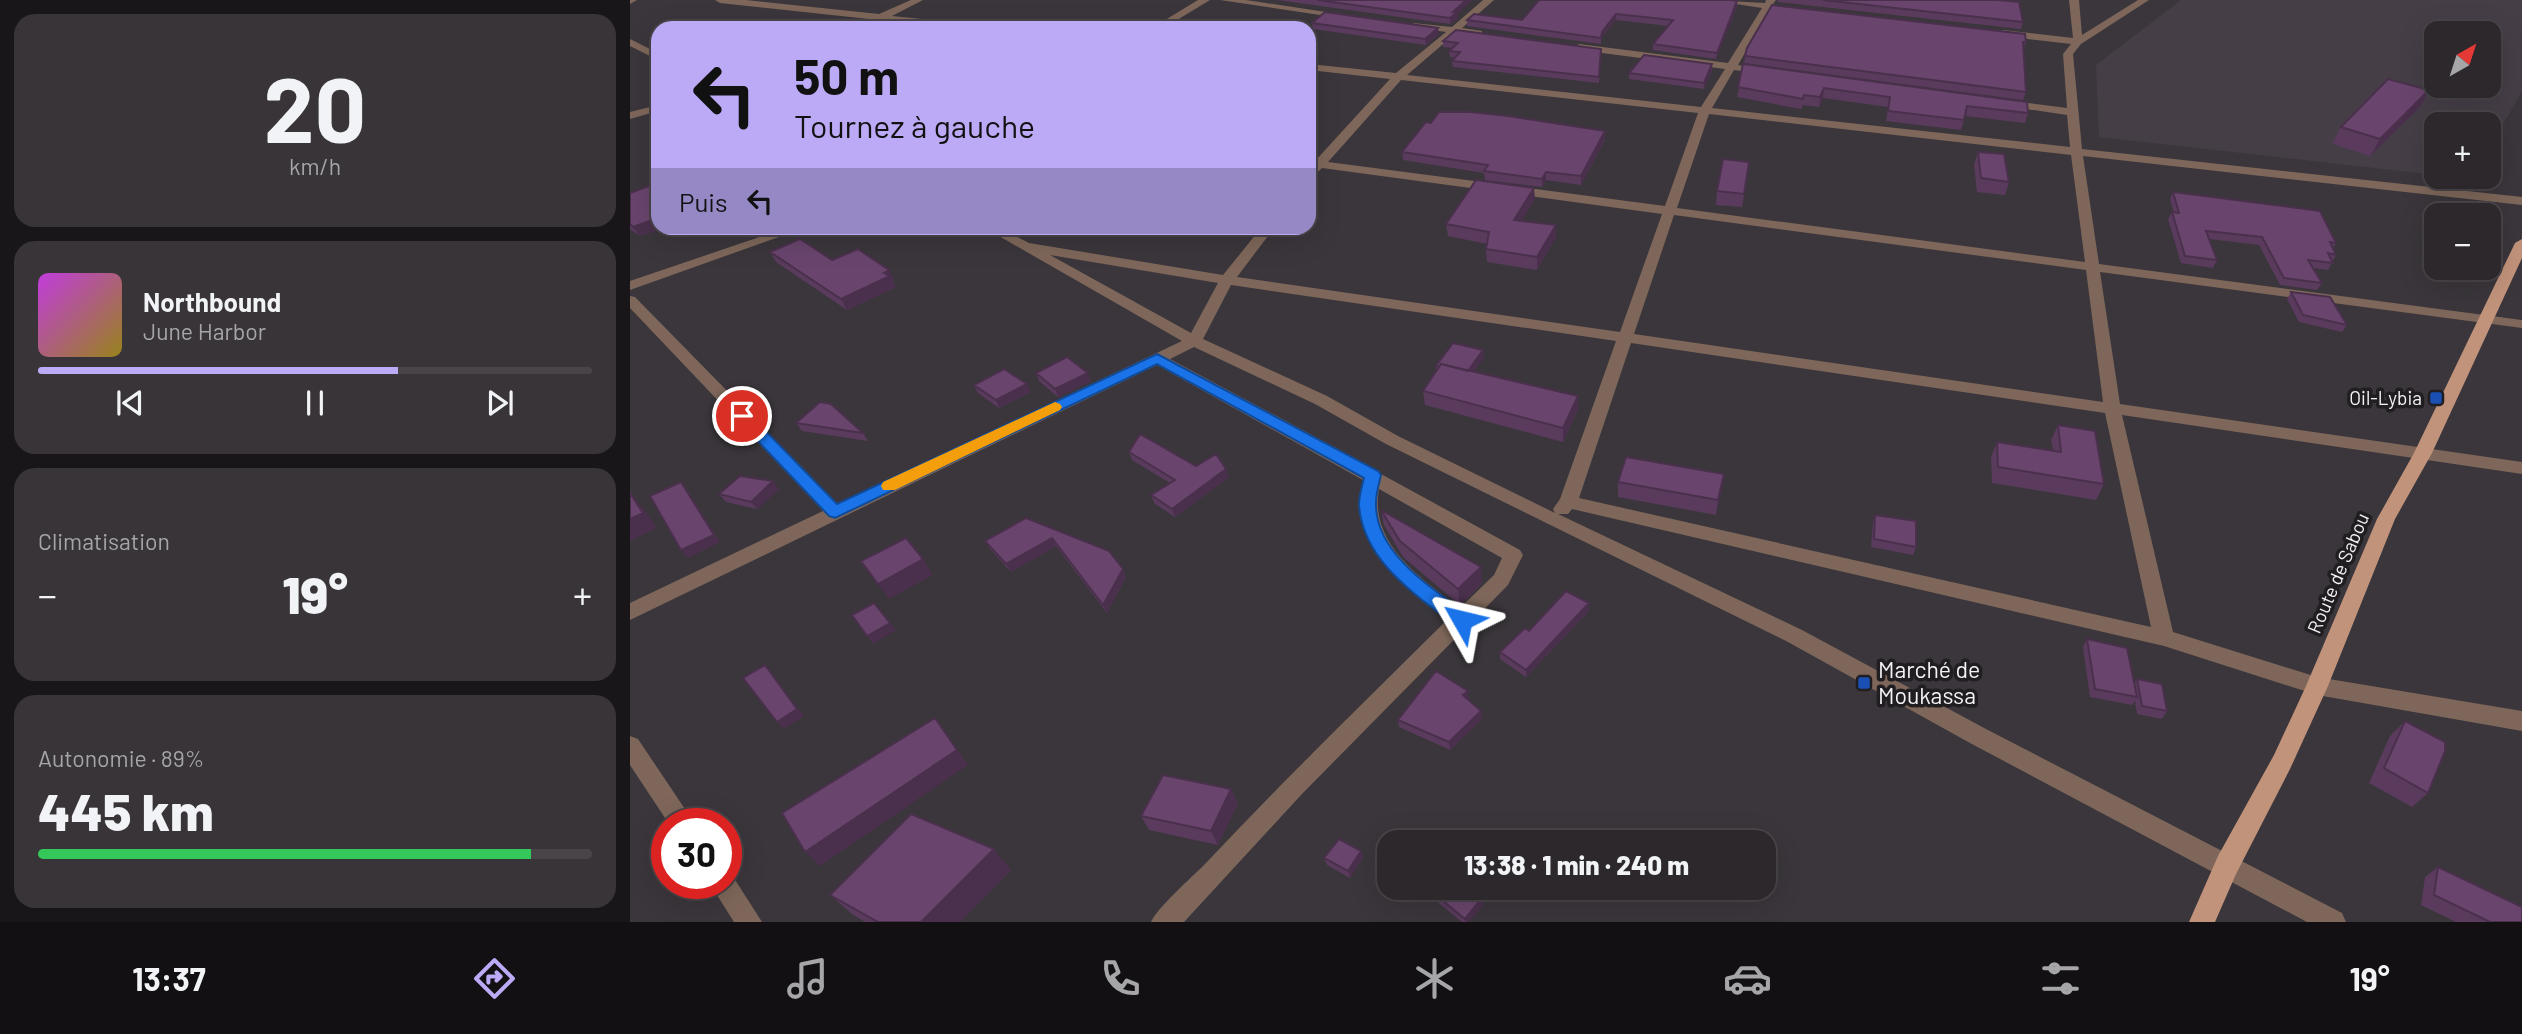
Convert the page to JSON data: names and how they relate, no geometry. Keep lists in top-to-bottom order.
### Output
{
  "streets": {
    "main road": ["Route de Sabou"]
  },
  "places": {
    "transit": ["Oil-Lybia", "Marché de Moukassa"]
  },
  "north": "top right",
  "page": {
    "tile": [
      ["20", "km/h"],
      "Climatisation",
      ["Autonomie · 89%", "445 km"]
    ],
    "map_buttons": ["+", "−"],
    "turn": ["50 m", "Tournez à gauche"],
    "then": "Puis",
    "song": ["Northbound", "June Harbor"],
    "heat": ["−", "19°", "+"],
    "limit": "30",
    "trip": "13:38 · 1 min · 240 m",
    "tabs": ["13:37", "19°"]
  }
}
